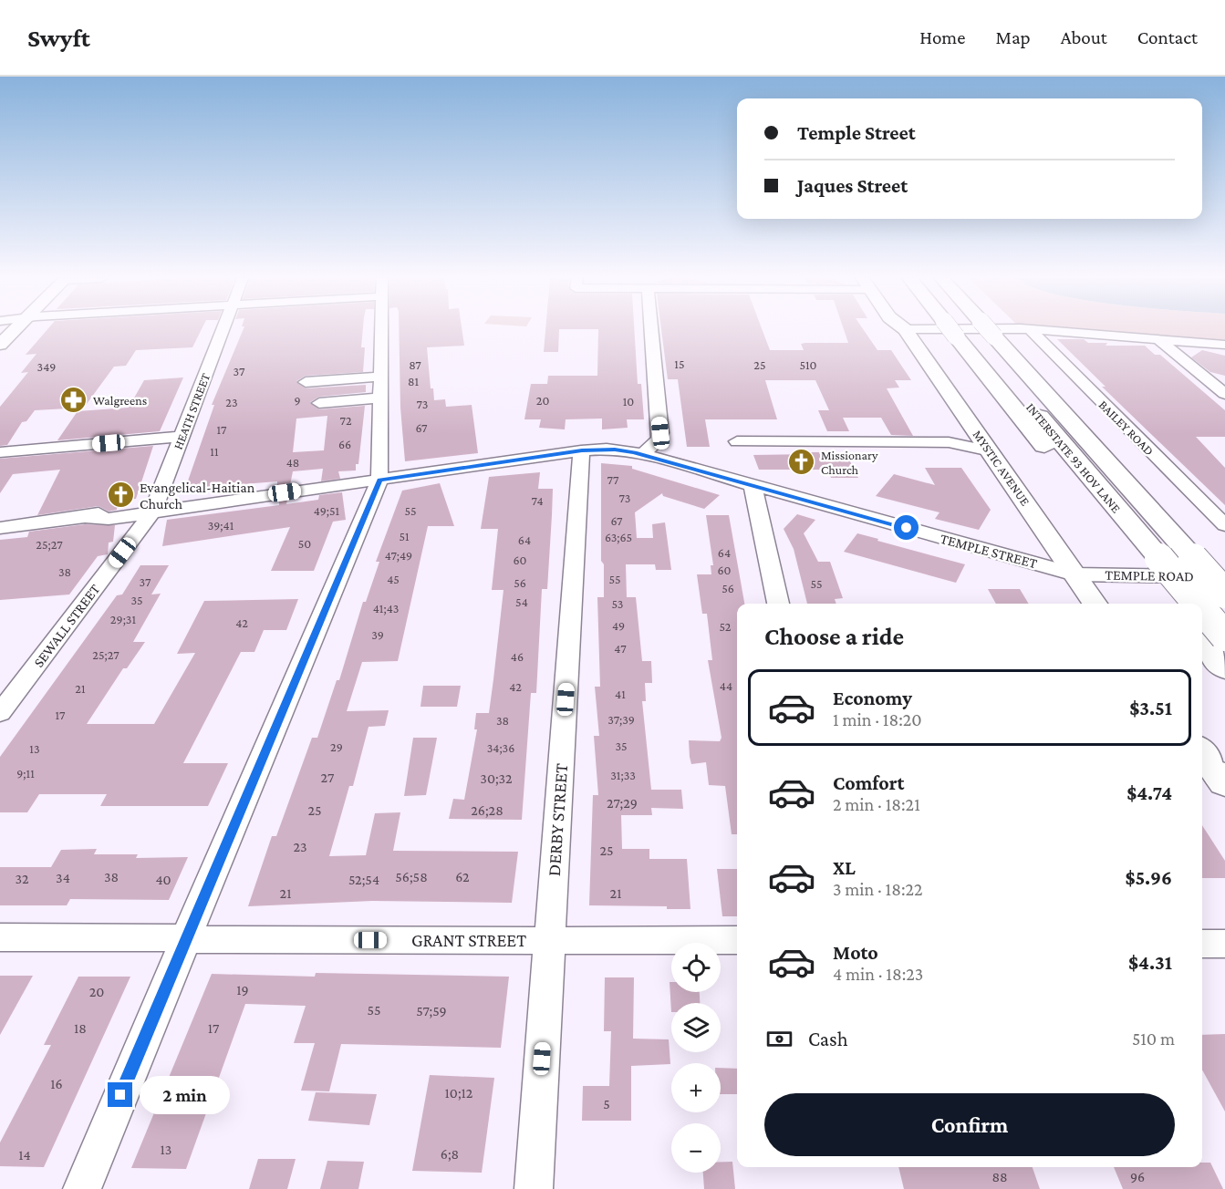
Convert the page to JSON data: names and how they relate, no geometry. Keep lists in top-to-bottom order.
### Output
{
  "streets": {
    "highway": ["INTERSTATE 93 HOV LANE"],
    "main road": ["MYSTIC AVENUE"],
    "street": [
      "HEATH STREET",
      "BAILEY ROAD",
      "TEMPLE STREET",
      "TEMPLE ROAD",
      "SEWALL STREET",
      "DERBY STREET",
      "GRANT STREET"
    ]
  },
  "crossings": [
    ["HEATH STREET", "TEMPLE STREET"],
    ["HEATH STREET", "SEWALL STREET"],
    ["MYSTIC AVENUE", "TEMPLE STREET"],
    ["MYSTIC AVENUE", "TEMPLE ROAD"],
    ["TEMPLE STREET", "TEMPLE ROAD"],
    ["TEMPLE STREET", "SEWALL STREET"],
    ["TEMPLE STREET", "DERBY STREET"],
    ["DERBY STREET", "GRANT STREET"]
  ],
  "places": {
    "pharmacy": ["Walgreens"],
    "church": ["Missionary Church", "Evangelical-Haitian Church"]
  },
  "house_numbers": [
    "15",
    "87",
    "25",
    "510",
    "349",
    "37",
    "81",
    "9",
    "20",
    "10",
    "23",
    "73",
    "72",
    "67",
    "17",
    "66",
    "11",
    "48",
    "77",
    "73",
    "74",
    "49;51",
    "55",
    "67",
    "39;41",
    "51",
    "63;65",
    "64",
    "50",
    "25;27",
    "64",
    "47;49",
    "60",
    "60",
    "38",
    "45",
    "55",
    "37",
    "56",
    "55",
    "56",
    "35",
    "54",
    "53",
    "41;43",
    "29;31",
    "42",
    "49",
    "52",
    "39",
    "47",
    "25;27",
    "46",
    "44",
    "42",
    "21",
    "41",
    "17",
    "37;39",
    "38",
    "35",
    "29",
    "34;36",
    "13",
    "9;11",
    "31;33",
    "27",
    "30;32",
    "27;29",
    "25",
    "26;28",
    "23",
    "25",
    "38",
    "56;58",
    "62",
    "34",
    "32",
    "40",
    "52;54",
    "21",
    "21",
    "19",
    "20",
    "55",
    "57;59",
    "18",
    "17",
    "16",
    "10;12",
    "5",
    "13",
    "6;8",
    "14",
    "88",
    "96"
  ],
  "page": {
    "header": "Swyft",
    "nav": [
      "Home",
      "Map",
      "About",
      "Contact"
    ],
    "banner": ["Temple Street", "Jaques Street"],
    "heading": "Choose a ride",
    "list": [
      {
        "name": "Economy",
        "note": "1 min · 18:20",
        "value": "$3.51"
      },
      {
        "name": "Comfort",
        "note": "2 min · 18:21",
        "value": "$4.74"
      },
      {
        "name": "XL",
        "note": "3 min · 18:22",
        "value": "$5.96"
      },
      {
        "name": "Moto",
        "note": "4 min · 18:23",
        "value": "$4.31"
      }
    ],
    "map_buttons": ["+", "−"],
    "pay": ["Cash", "510 m"],
    "bubble": "2 min",
    "buttons": "Confirm"
  }
}
